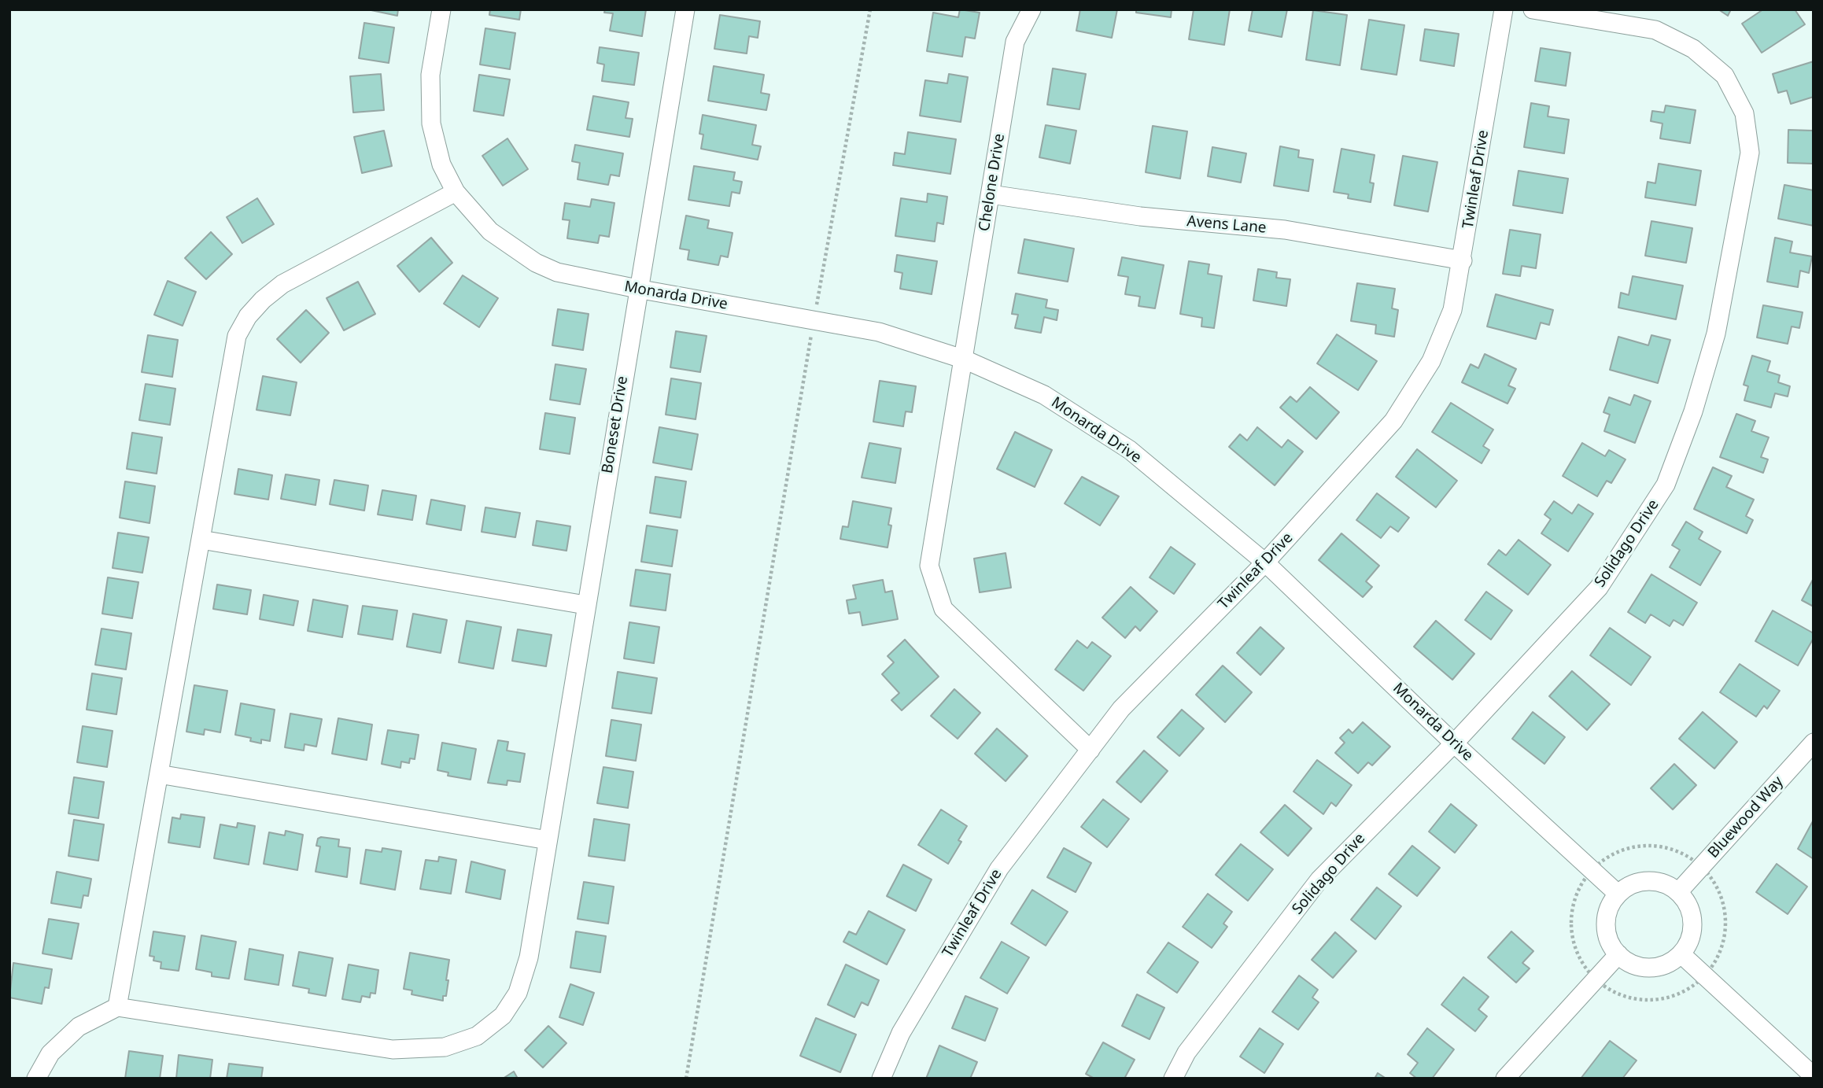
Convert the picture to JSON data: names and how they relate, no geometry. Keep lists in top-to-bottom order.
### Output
{
  "streets": {
    "street": [
      "Twinleaf Drive",
      "Chelone Drive",
      "Avens Lane",
      "Monarda Drive",
      "Boneset Drive",
      "Solidago Drive",
      "Bluewood Way"
    ]
  },
  "crossings": [
    ["Twinleaf Drive", "Chelone Drive"],
    ["Twinleaf Drive", "Avens Lane"],
    ["Twinleaf Drive", "Monarda Drive"],
    ["Chelone Drive", "Avens Lane"],
    ["Chelone Drive", "Monarda Drive"],
    ["Monarda Drive", "Boneset Drive"],
    ["Monarda Drive", "Solidago Drive"],
    ["Monarda Drive", "Bluewood Way"]
  ]
}
